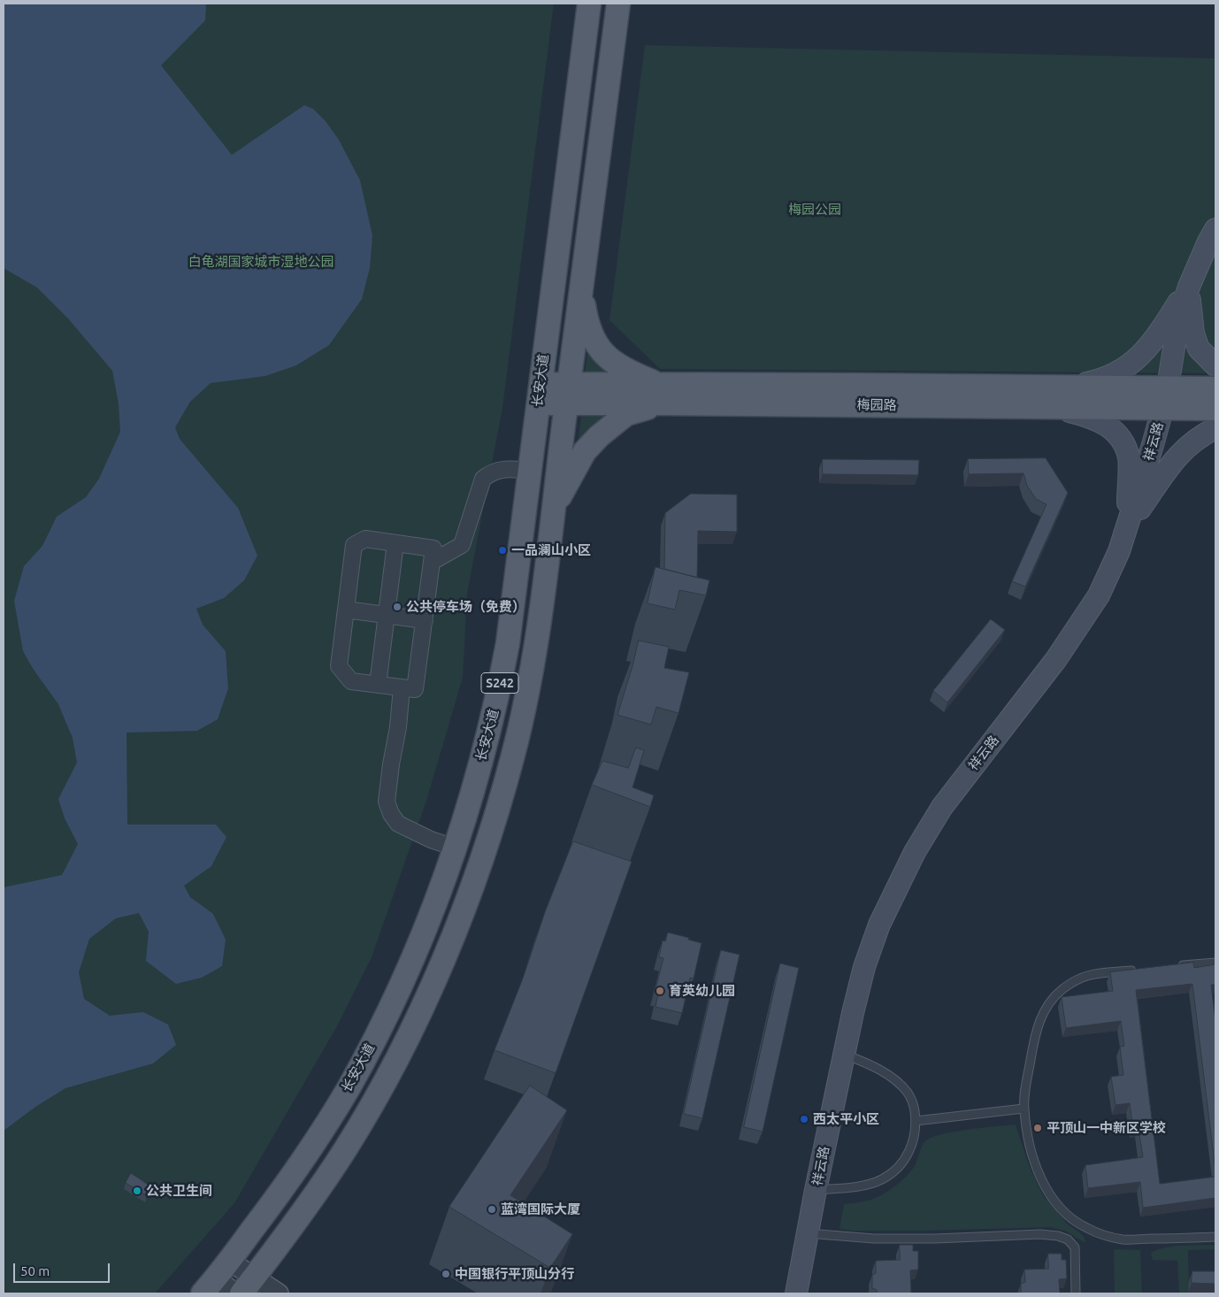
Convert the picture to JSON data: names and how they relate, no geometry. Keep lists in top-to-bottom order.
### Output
{
  "streets": {
    "main road": [
      "长安大道",
      "梅园路",
      "祥云路",
      "S242"
    ]
  },
  "crossings": [
    ["长安大道", "梅园路"],
    ["梅园路", "祥云路"],
    ["梅园路", "S242"]
  ],
  "parks": ["梅园公园", "白龟湖国家城市湿地公园"],
  "places": [
    "一品澜山小区",
    "公共停车场（免费）",
    "育英幼儿园",
    "西太平小区",
    "平顶山一中新区学校",
    "公共卫生间",
    "蓝湾国际大厦",
    "中国银行平顶山分行"
  ],
  "scale_bar": "50 m"
}
